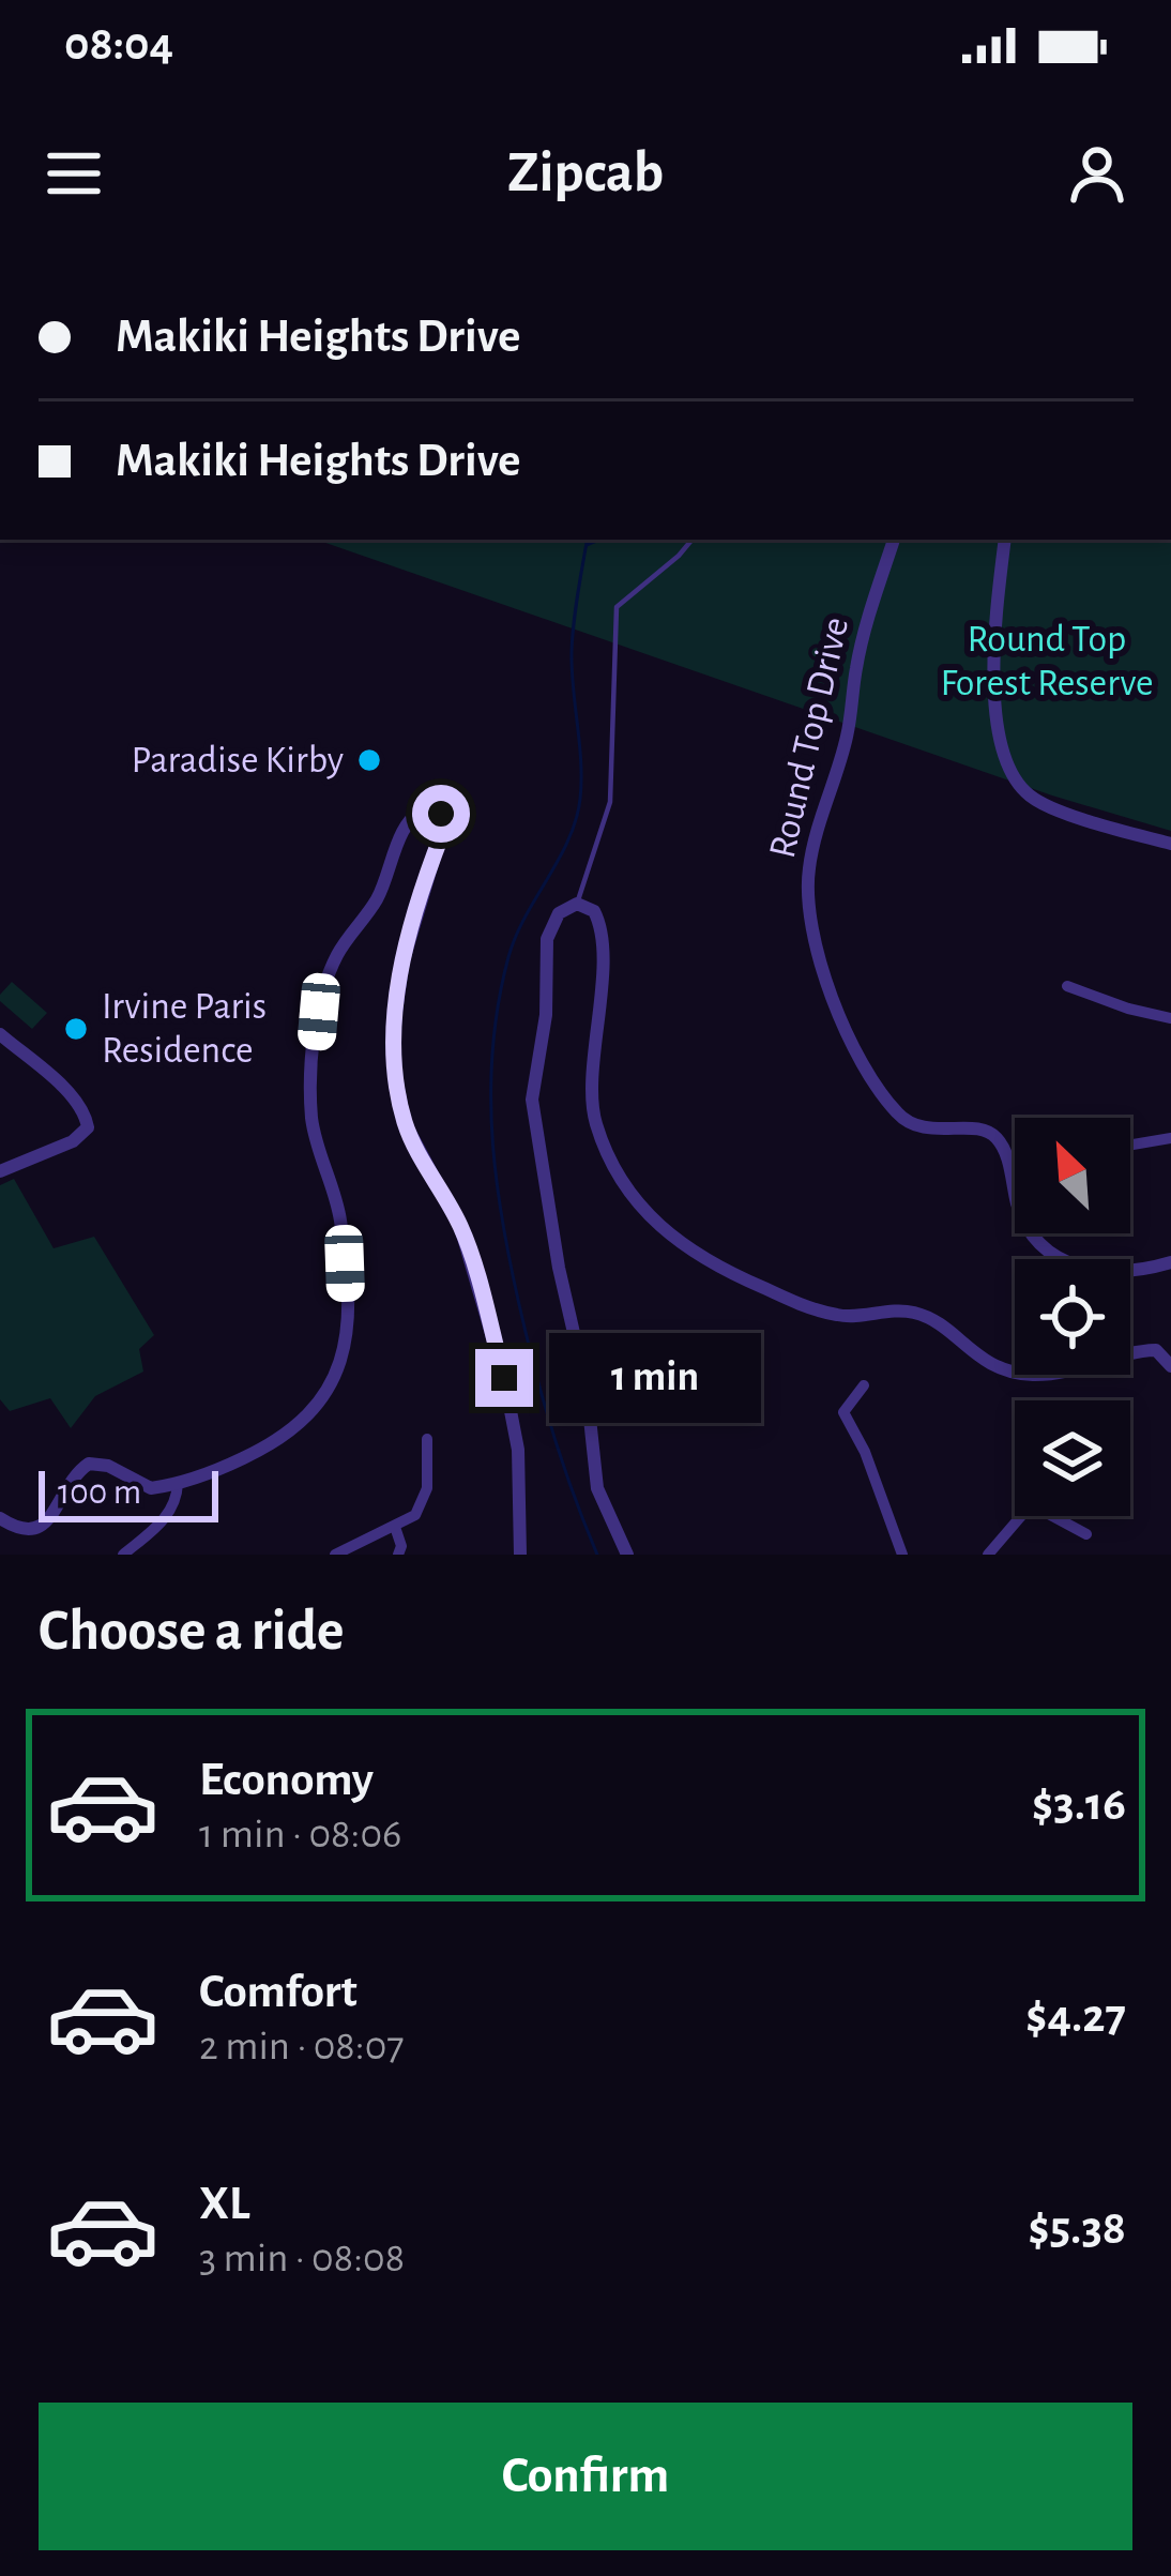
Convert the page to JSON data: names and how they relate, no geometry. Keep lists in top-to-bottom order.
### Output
{
  "streets": {
    "street": ["Round Top Drive"]
  },
  "parks": ["Round Top Forest Reserve"],
  "places": ["Paradise Kirby", "Irvine Paris Residence"],
  "scale_bar": "100 m",
  "north": "top left",
  "page": {
    "status": "08:04",
    "header": "Zipcab",
    "banner": ["Makiki Heights Drive", "Makiki Heights Drive"],
    "bubble": "1 min",
    "scale": "100 m",
    "heading": "Choose a ride",
    "list": [
      {
        "name": "Economy",
        "note": "1 min · 08:06",
        "value": "$3.16"
      },
      {
        "name": "Comfort",
        "note": "2 min · 08:07",
        "value": "$4.27"
      },
      {
        "name": "XL",
        "note": "3 min · 08:08",
        "value": "$5.38"
      }
    ],
    "buttons": "Confirm"
  }
}
